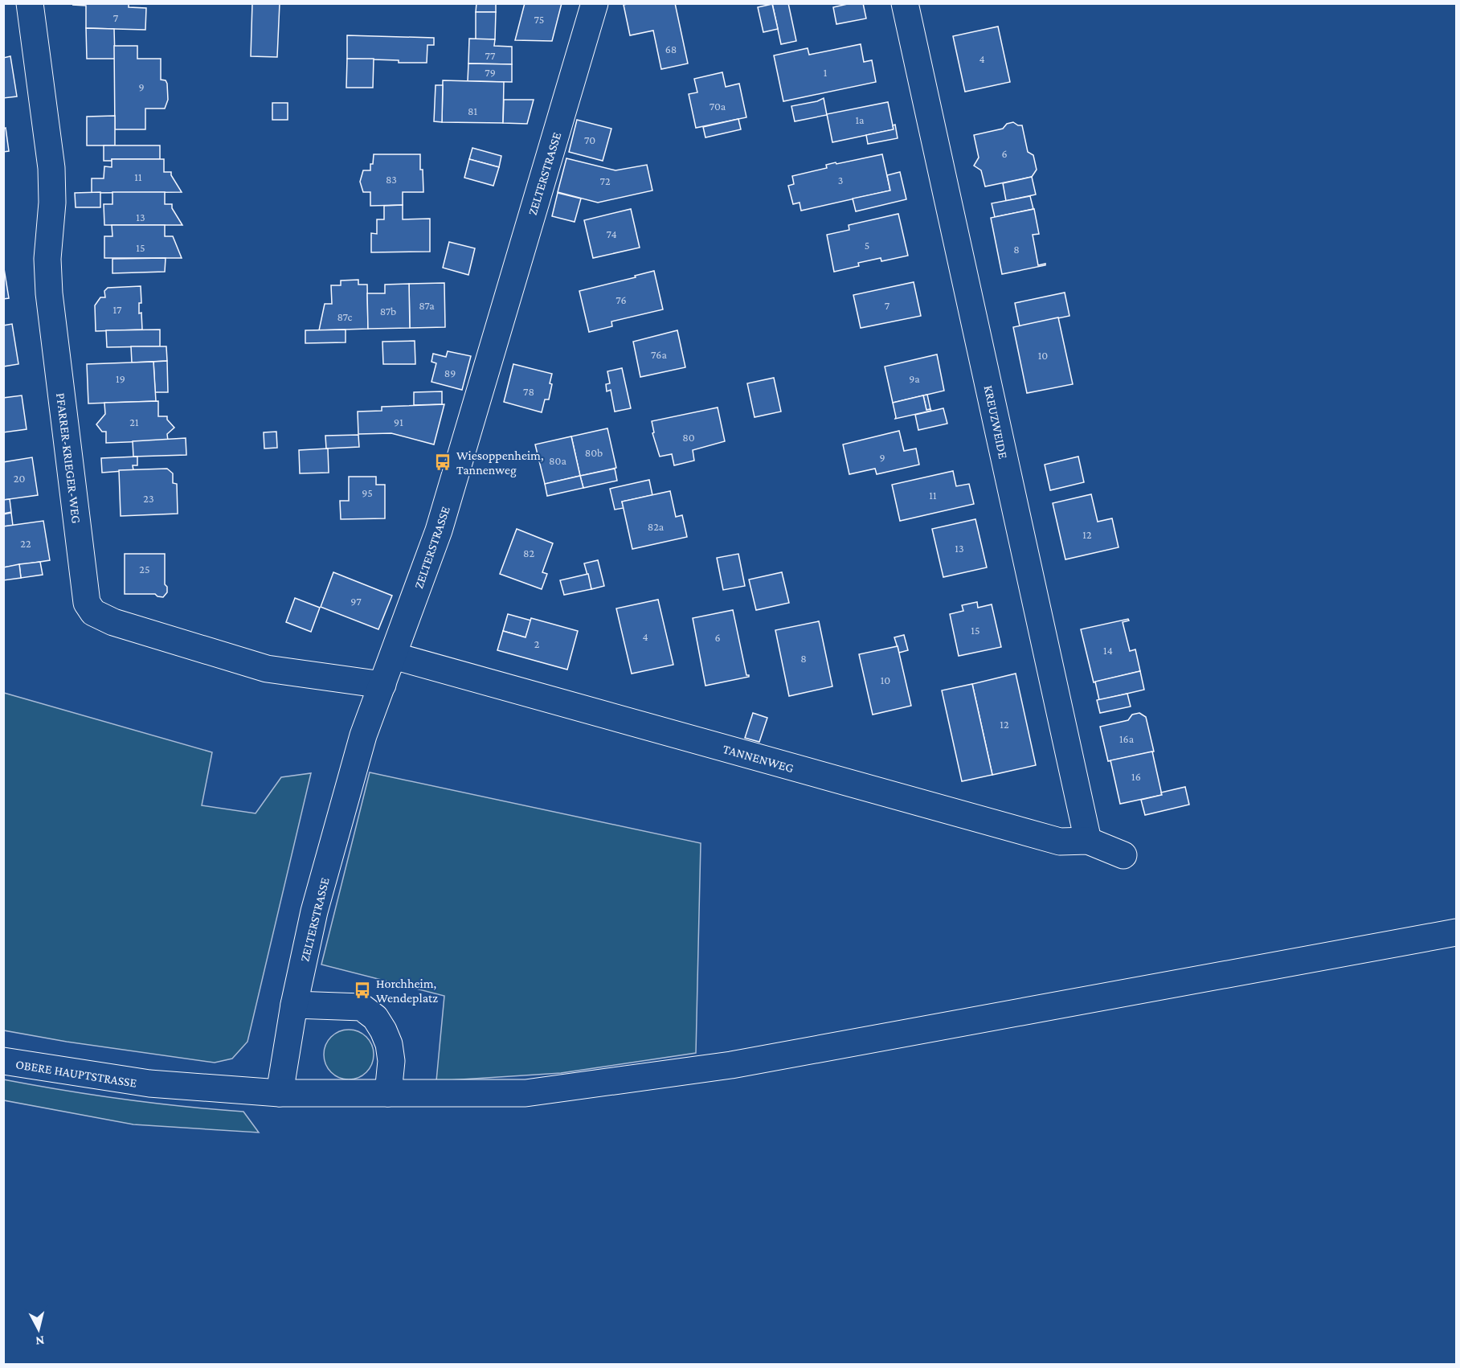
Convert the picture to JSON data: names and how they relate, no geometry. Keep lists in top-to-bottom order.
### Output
{
  "streets": {
    "street": [
      "ZELTERSTRASSE",
      "KREUZWEIDE",
      "PFARRER-KRIEGER-WEG",
      "TANNENWEG",
      "OBERE HAUPTSTRASSE"
    ]
  },
  "crossings": [
    ["ZELTERSTRASSE", "PFARRER-KRIEGER-WEG"],
    ["ZELTERSTRASSE", "TANNENWEG"],
    ["ZELTERSTRASSE", "OBERE HAUPTSTRASSE"],
    ["KREUZWEIDE", "TANNENWEG"]
  ],
  "places": {
    "bus stop": ["Wiesoppenheim, Tannenweg", "Horchheim, Wendeplatz"]
  },
  "house_numbers": [
    "7",
    "75",
    "68",
    "77",
    "4",
    "79",
    "1",
    "9",
    "70a",
    "81",
    "1a",
    "70",
    "6",
    "11",
    "83",
    "3",
    "72",
    "13",
    "74",
    "5",
    "15",
    "8",
    "76",
    "87a",
    "7",
    "17",
    "87b",
    "87c",
    "76a",
    "10",
    "89",
    "19",
    "9a",
    "78",
    "21",
    "91",
    "80",
    "80b",
    "9",
    "80a",
    "20",
    "95",
    "11",
    "23",
    "82a",
    "12",
    "22",
    "13",
    "82",
    "25",
    "97",
    "15",
    "4",
    "6",
    "2",
    "14",
    "8",
    "10",
    "12",
    "16a",
    "16"
  ],
  "north": "bottom"
}
